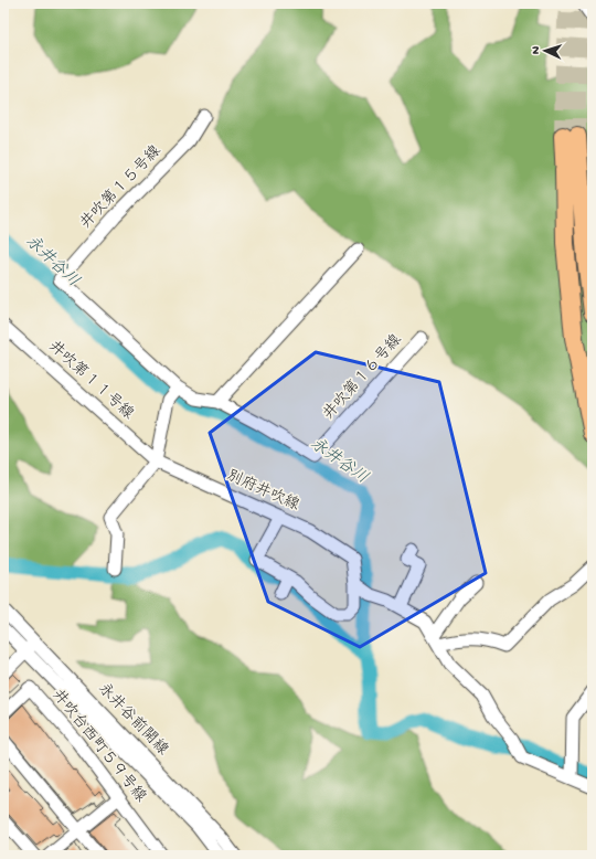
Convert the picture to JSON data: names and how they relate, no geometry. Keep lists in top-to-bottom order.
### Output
{
  "streets": {
    "street": [
      "井吹第１５号線",
      "井吹第１６号線",
      "井吹第１１号線",
      "別府井吹線",
      "永井谷前開線",
      "井吹台西町５９号線"
    ]
  },
  "crossings": [
    ["井吹第１５号線", "井吹第１６号線"],
    ["井吹第１１号線", "別府井吹線"]
  ],
  "water": ["永井谷川"],
  "north": "left"
}
